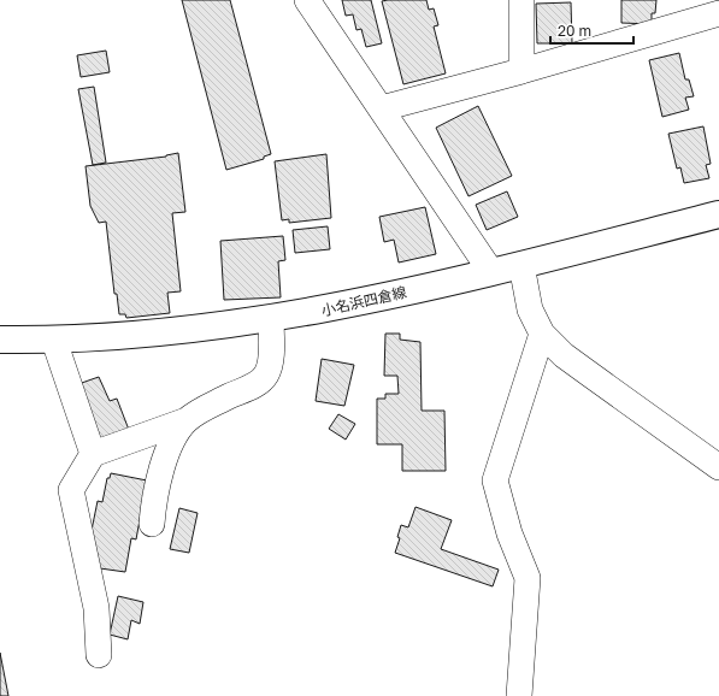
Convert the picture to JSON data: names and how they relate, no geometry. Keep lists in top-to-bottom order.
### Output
{
  "streets": {
    "main road": ["小名浜四倉線"]
  },
  "scale_bar": "20 m"
}
